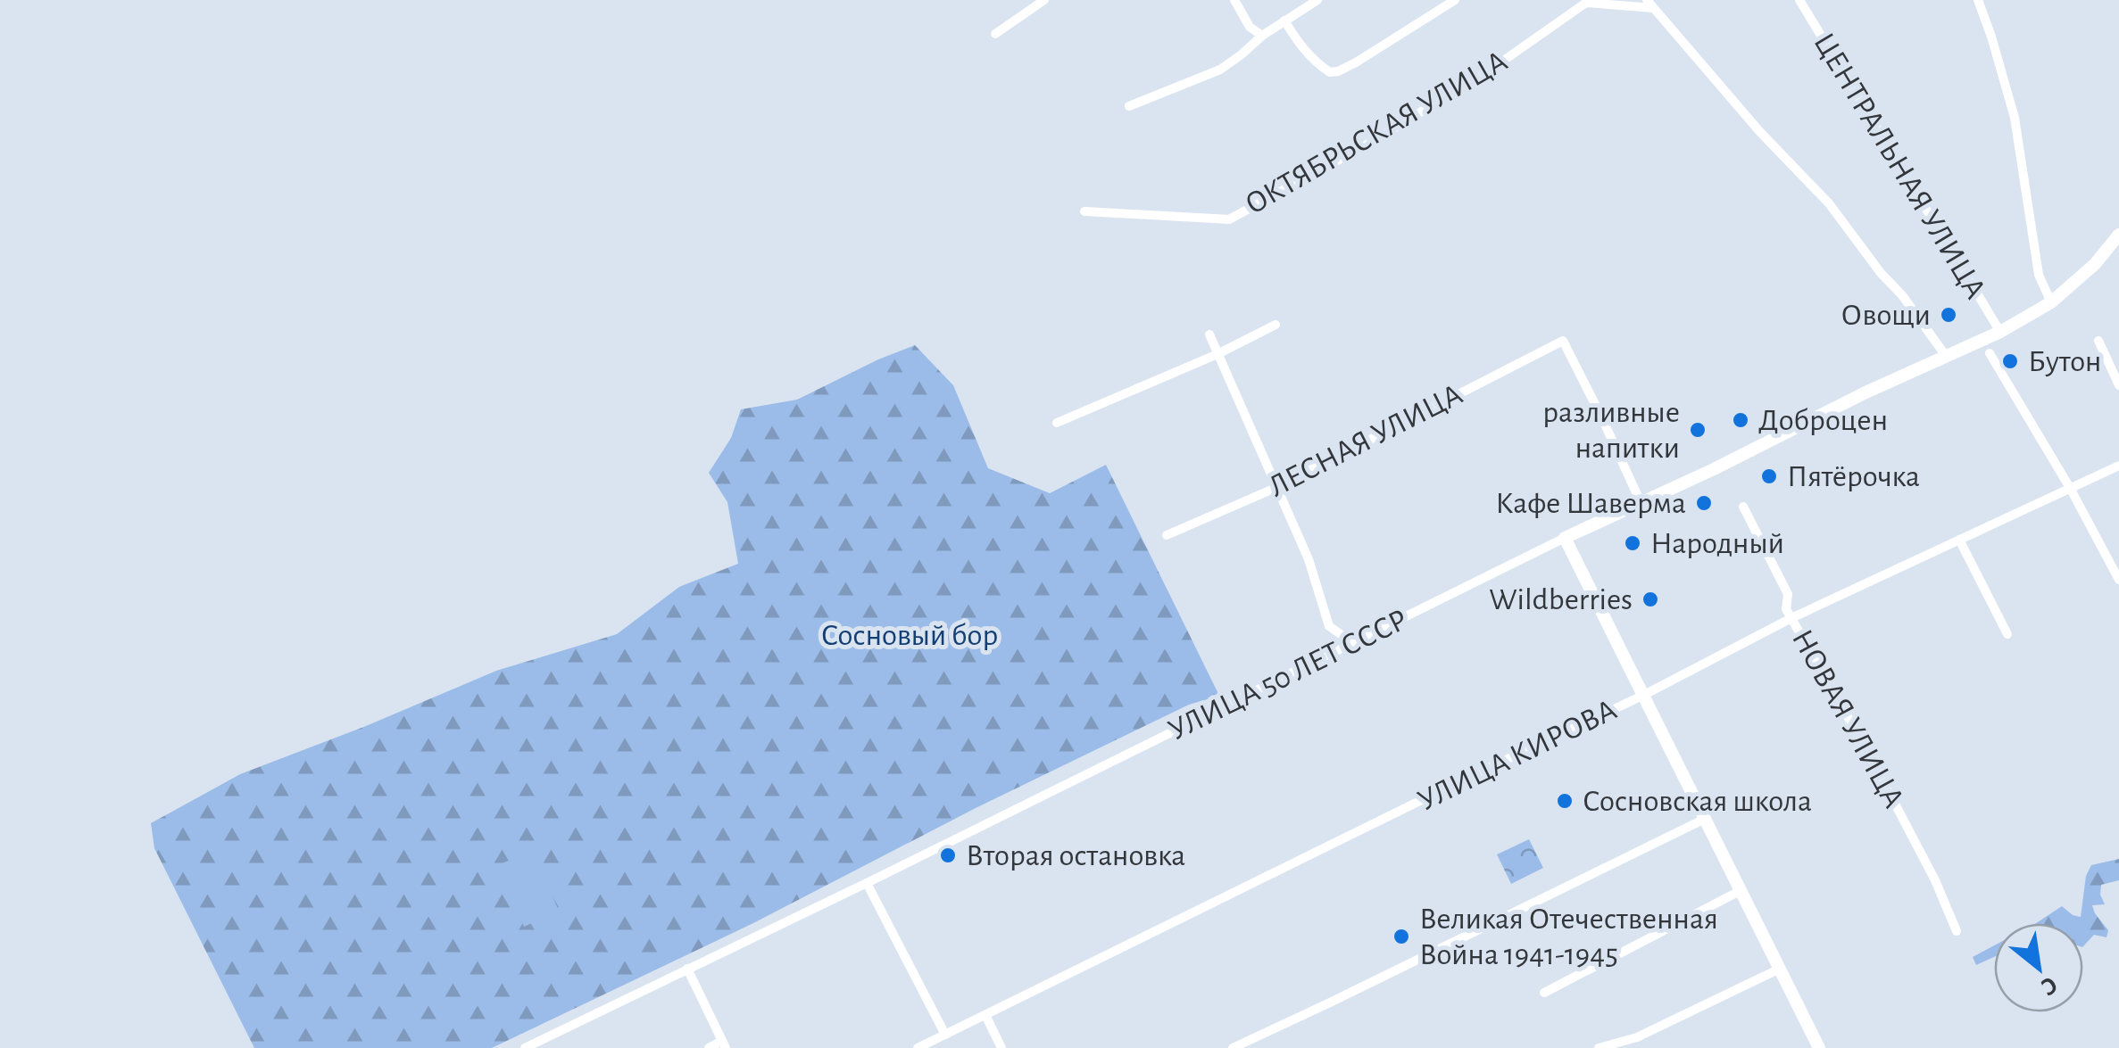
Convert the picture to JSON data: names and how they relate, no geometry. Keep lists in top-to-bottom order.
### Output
{
  "streets": {
    "main road": ["УЛИЦА 50 ЛЕТ СССР"],
    "street": [
      "ОКТЯБРЬСКАЯ УЛИЦА",
      "ЦЕНТРАЛЬНАЯ УЛИЦА",
      "ЛЕСНАЯ УЛИЦА",
      "НОВАЯ УЛИЦА",
      "УЛИЦА КИРОВА"
    ]
  },
  "crossings": [
    ["ЦЕНТРАЛЬНАЯ УЛИЦА", "УЛИЦА 50 ЛЕТ СССР"],
    ["ЛЕСНАЯ УЛИЦА", "УЛИЦА 50 ЛЕТ СССР"],
    ["НОВАЯ УЛИЦА", "УЛИЦА КИРОВА"]
  ],
  "parks": ["Сосновый бор"],
  "places": [
    "Овощи",
    "Бутон",
    "Доброцен",
    "разливные напитки",
    "Пятёрочка",
    "Кафе Шаверма",
    "Народный",
    "Wildberries",
    "Сосновская школа",
    "Вторая остановка",
    "Великая Отечественная Война 1941-1945"
  ],
  "north": "bottom right"
}
